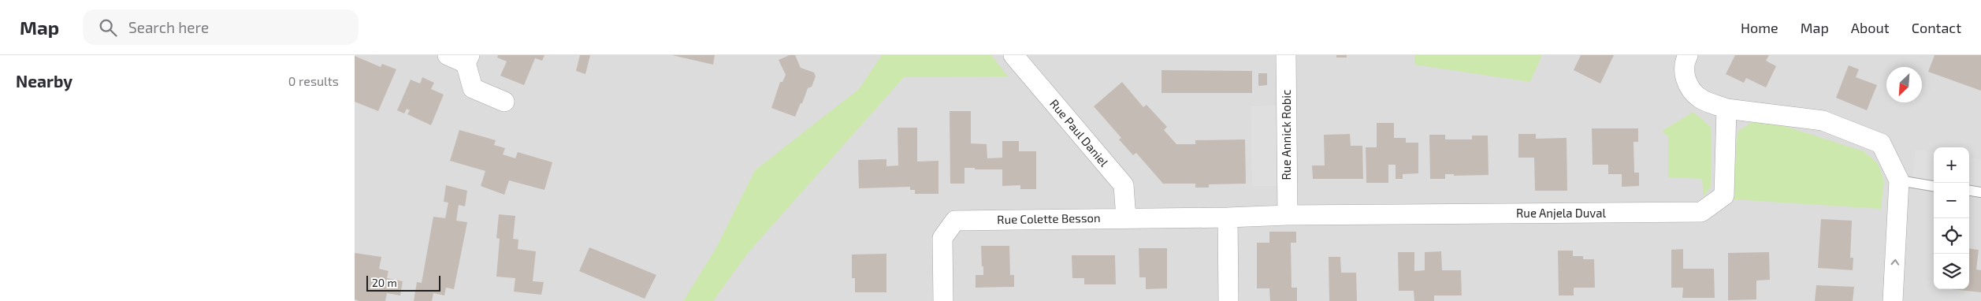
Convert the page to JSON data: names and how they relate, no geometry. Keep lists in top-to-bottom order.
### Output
{
  "streets": {
    "street": [
      "Rue Paul Daniel",
      "Rue Annick Robic",
      "Rue Anjela Duval",
      "Rue Colette Besson"
    ]
  },
  "crossings": [
    ["Rue Paul Daniel", "Rue Colette Besson"],
    ["Rue Annick Robic", "Rue Anjela Duval"],
    ["Rue Anjela Duval", "Rue Colette Besson"]
  ],
  "scale_bar": "20 m",
  "north": "bottom left",
  "page": {
    "header": "Map",
    "search": "Search here",
    "nav": [
      "Home",
      "Map",
      "About",
      "Contact"
    ],
    "heading": ["Nearby", "0 results"],
    "map_buttons": ["+", "−"],
    "scale": "20 m"
  }
}
